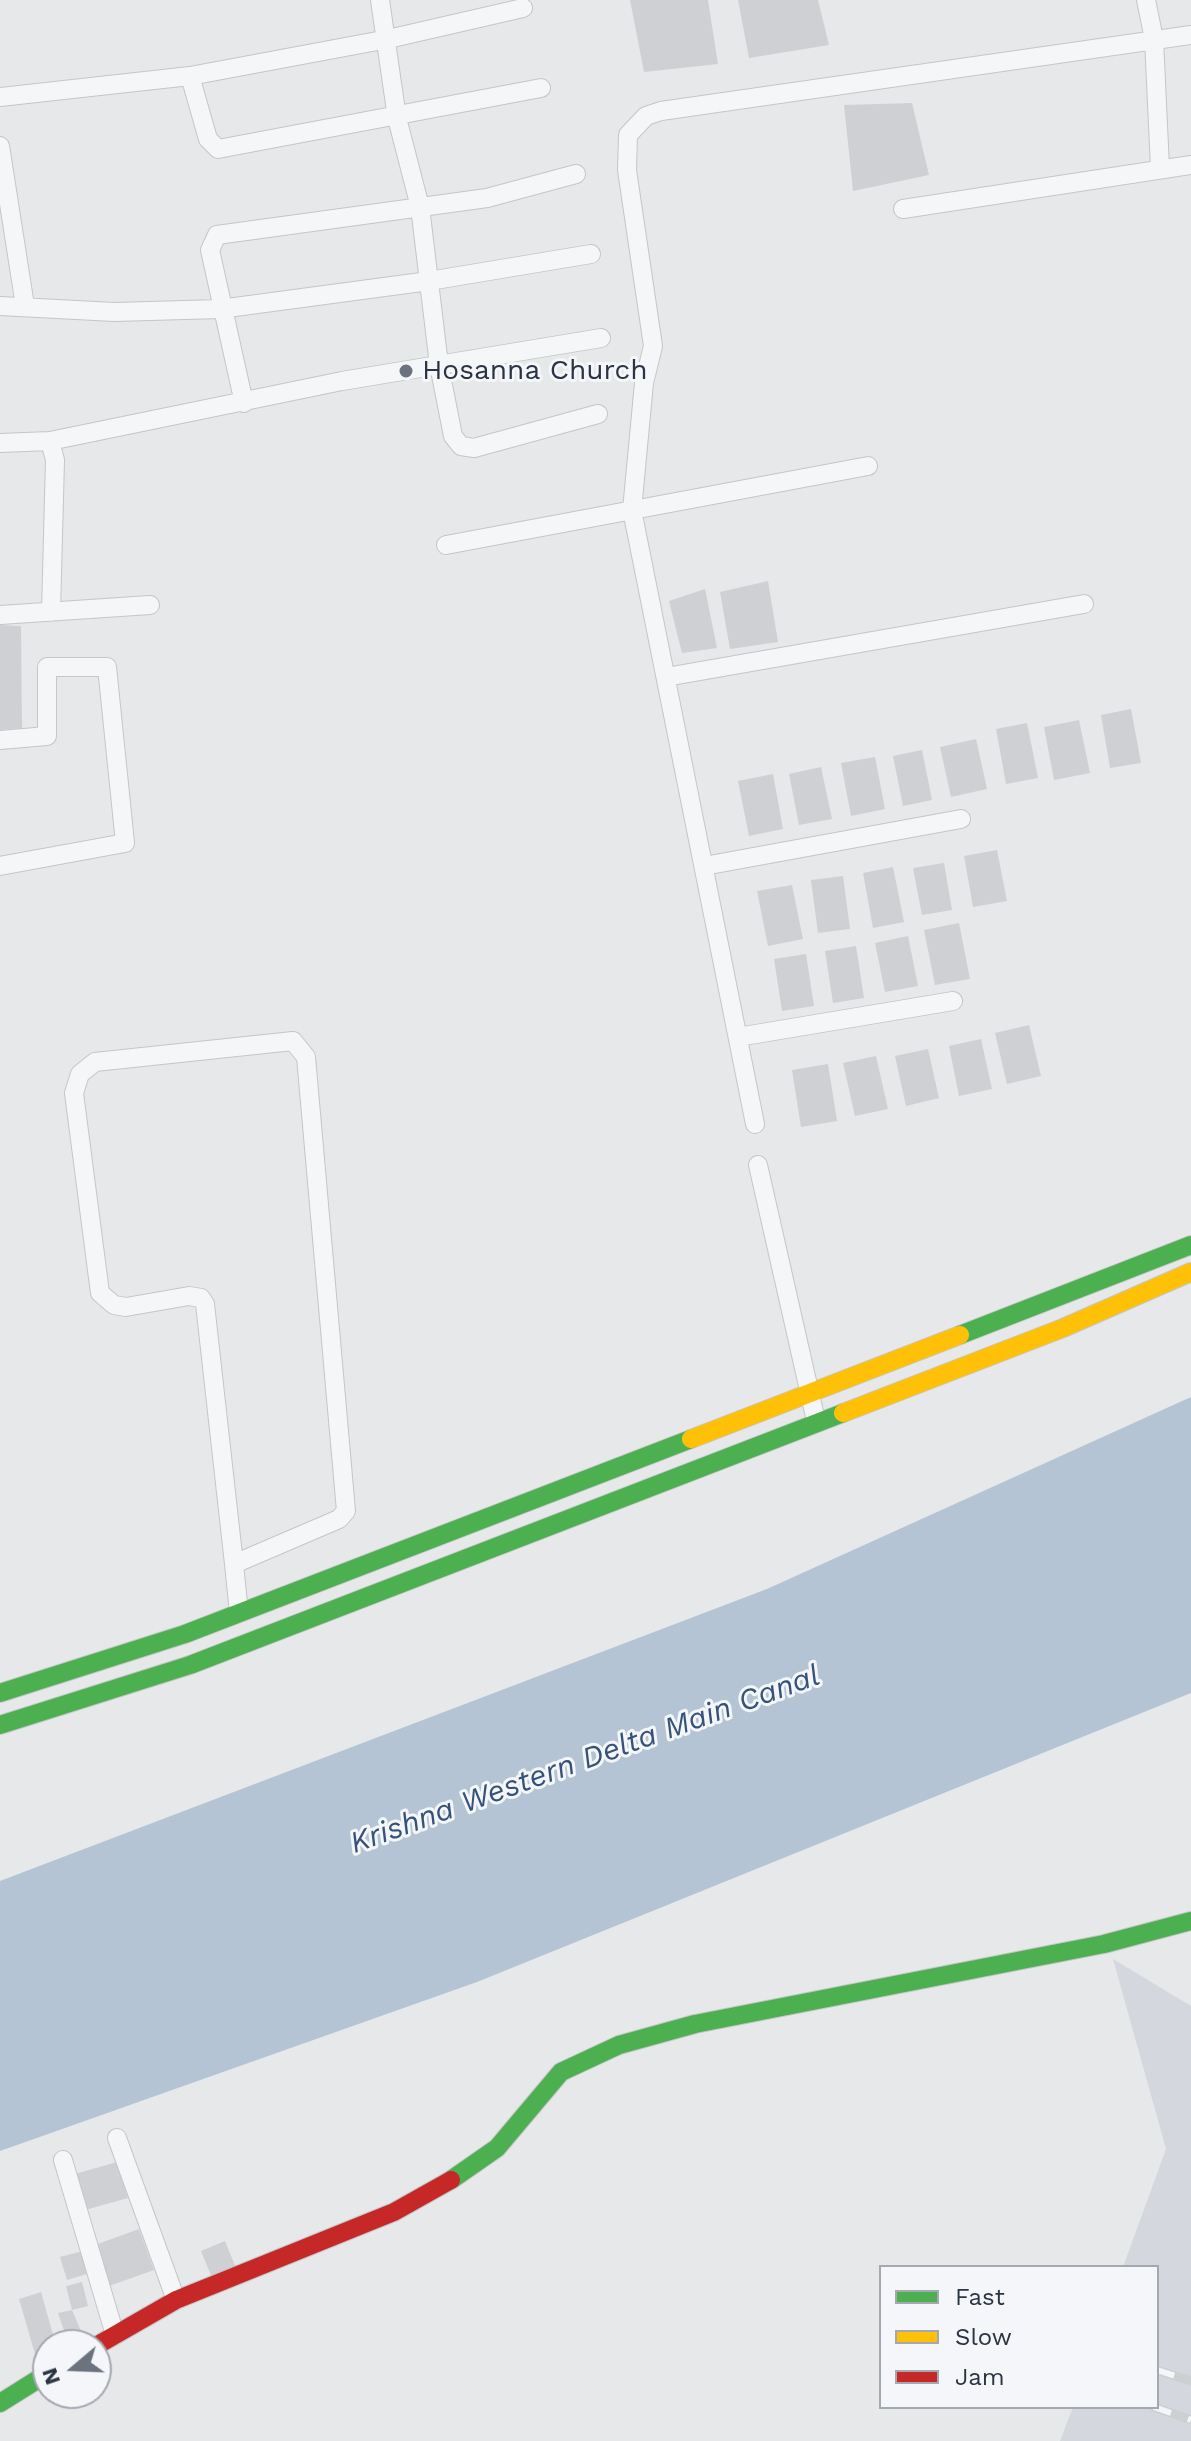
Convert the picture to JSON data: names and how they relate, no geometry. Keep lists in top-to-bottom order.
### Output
{
  "water": ["Krishna Western Delta Main Canal"],
  "places": ["Hosanna Church"],
  "legend": ["Fast", "Slow", "Jam"],
  "north": "left"
}
